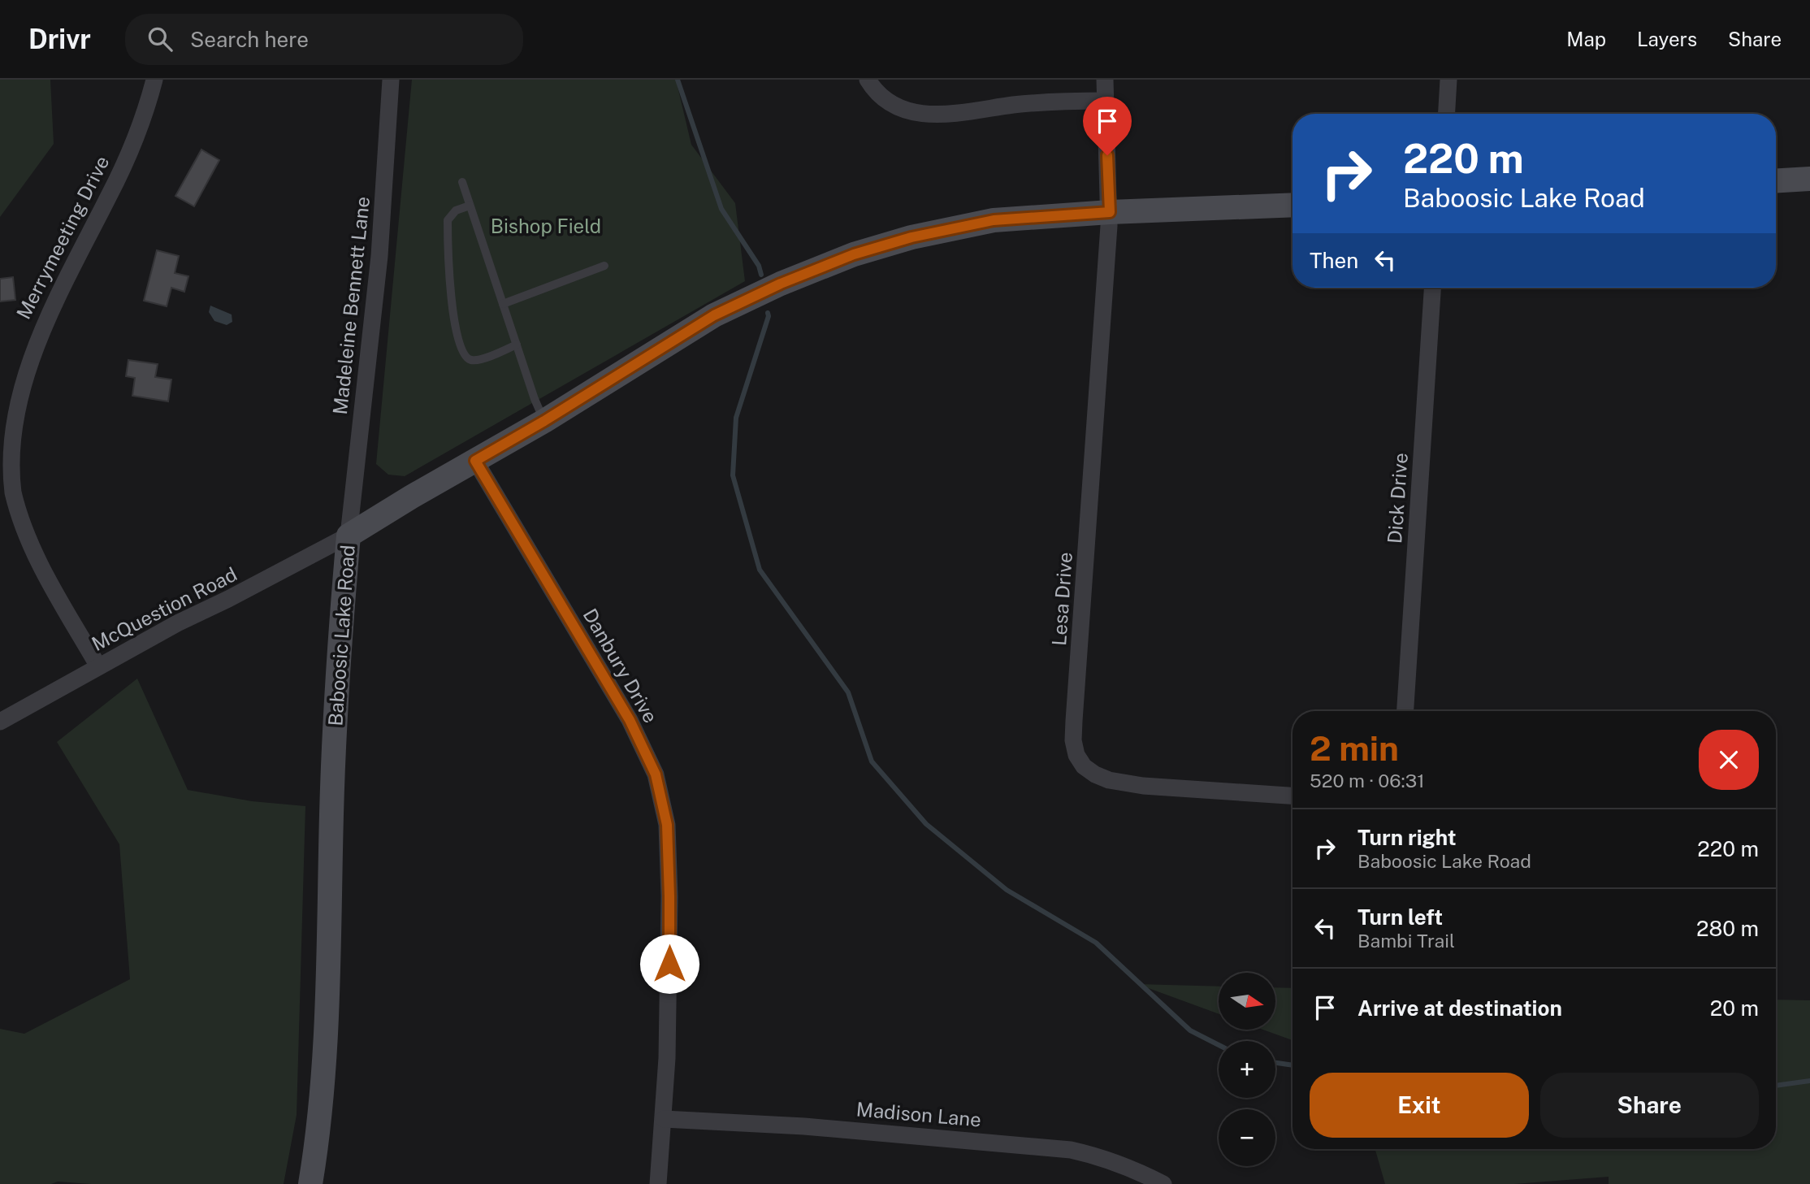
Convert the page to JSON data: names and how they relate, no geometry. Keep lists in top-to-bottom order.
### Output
{
  "streets": {
    "street": [
      "Merrymeeting Drive",
      "Madeleine Bennett Lane",
      "Dick Drive",
      "Lesa Drive",
      "McQuestion Road",
      "Baboosic Lake Road",
      "Danbury Drive",
      "Madison Lane"
    ]
  },
  "crossings": [
    ["Merrymeeting Drive", "McQuestion Road"],
    ["Madeleine Bennett Lane", "McQuestion Road"],
    ["Madeleine Bennett Lane", "Baboosic Lake Road"],
    ["Lesa Drive", "Baboosic Lake Road"],
    ["McQuestion Road", "Baboosic Lake Road"],
    ["Baboosic Lake Road", "Danbury Drive"],
    ["Danbury Drive", "Madison Lane"]
  ],
  "parks": ["Bishop Field"],
  "north": "right",
  "page": {
    "header": "Drivr",
    "search": "Search here",
    "nav": ["Map", "Layers", "Share"],
    "turn": ["220 m", "Baboosic Lake Road"],
    "then": "Then",
    "heading": ["2 min", "520 m · 06:31"],
    "list": [
      {
        "name": "Turn right",
        "note": "Baboosic Lake Road",
        "value": "220 m"
      },
      {
        "name": "Turn left",
        "note": "Bambi Trail",
        "value": "280 m"
      },
      {
        "name": "Arrive at destination",
        "value": "20 m"
      }
    ],
    "map_buttons": ["+", "−"],
    "buttons": ["Exit", "Share"]
  }
}
